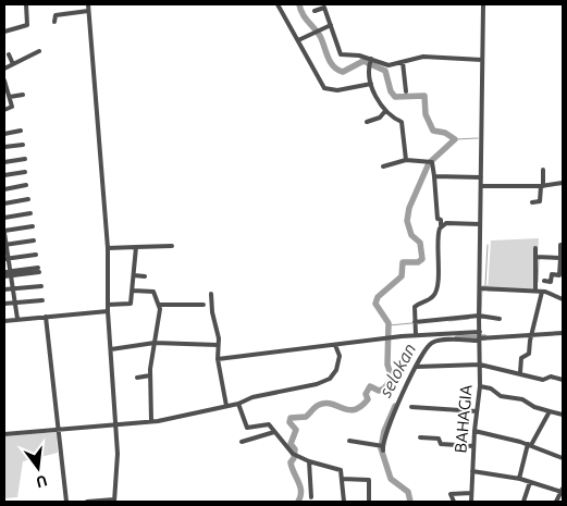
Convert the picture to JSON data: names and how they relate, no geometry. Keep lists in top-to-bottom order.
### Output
{
  "streets": {
    "street": ["BAHAGIA"]
  },
  "water": ["selokan"],
  "north": "bottom"
}
